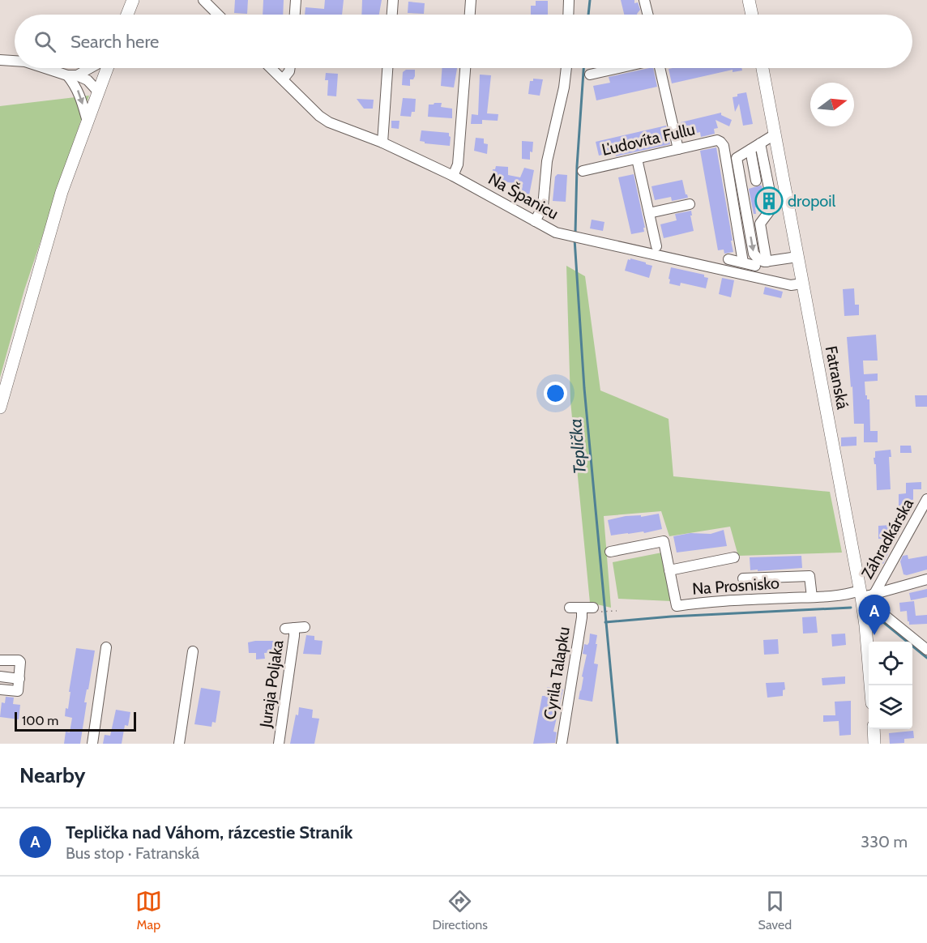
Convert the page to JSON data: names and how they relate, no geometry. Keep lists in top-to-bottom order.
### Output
{
  "streets": {
    "main road": ["Fatranská"],
    "street": [
      "Ľudovíta Fullu",
      "Na Španicu",
      "Záhradkárska",
      "Na Prosnisko",
      "Cyrila Talapku",
      "Juraja Poljaka"
    ]
  },
  "crossings": [
    ["Na Španicu", "Fatranská"],
    ["Fatranská", "Záhradkárska"],
    ["Fatranská", "Na Prosnisko"],
    ["Záhradkárska", "Na Prosnisko"]
  ],
  "water": ["Teplička"],
  "places": {
    "building": ["dropoil"]
  },
  "scale_bar": "100 m",
  "north": "right",
  "page": {
    "search": "Search here",
    "pins": "A",
    "scale": "100 m",
    "heading": "Nearby",
    "list": [
      {
        "mark": "A",
        "name": "Teplička nad Váhom, rázcestie Straník",
        "note": "Bus stop · Fatranská",
        "value": "330 m"
      }
    ],
    "nav": ["Map", "Directions", "Saved"]
  }
}
